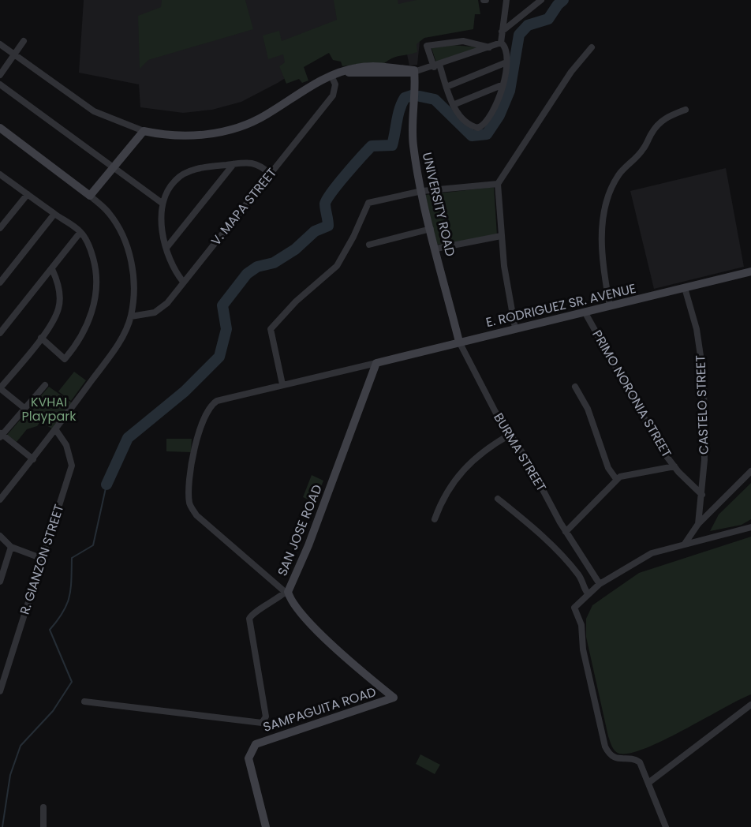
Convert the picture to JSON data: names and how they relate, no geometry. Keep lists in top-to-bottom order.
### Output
{
  "streets": {
    "street": [
      "UNIVERSITY ROAD",
      "V. MAPA STREET",
      "E. RODRIGUEZ SR. AVENUE",
      "PRIMO NORONIA STREET",
      "CASTELO STREET",
      "BURMA STREET",
      "SAN JOSE ROAD",
      "R. GIANZON STREET",
      "SAMPAGUITA ROAD"
    ]
  },
  "crossings": [
    ["UNIVERSITY ROAD", "E. RODRIGUEZ SR. AVENUE"],
    ["UNIVERSITY ROAD", "BURMA STREET"],
    ["E. RODRIGUEZ SR. AVENUE", "PRIMO NORONIA STREET"],
    ["E. RODRIGUEZ SR. AVENUE", "CASTELO STREET"],
    ["E. RODRIGUEZ SR. AVENUE", "BURMA STREET"],
    ["E. RODRIGUEZ SR. AVENUE", "SAN JOSE ROAD"],
    ["PRIMO NORONIA STREET", "CASTELO STREET"],
    ["SAN JOSE ROAD", "SAMPAGUITA ROAD"]
  ],
  "parks": ["KVHAI Playpark"]
}
